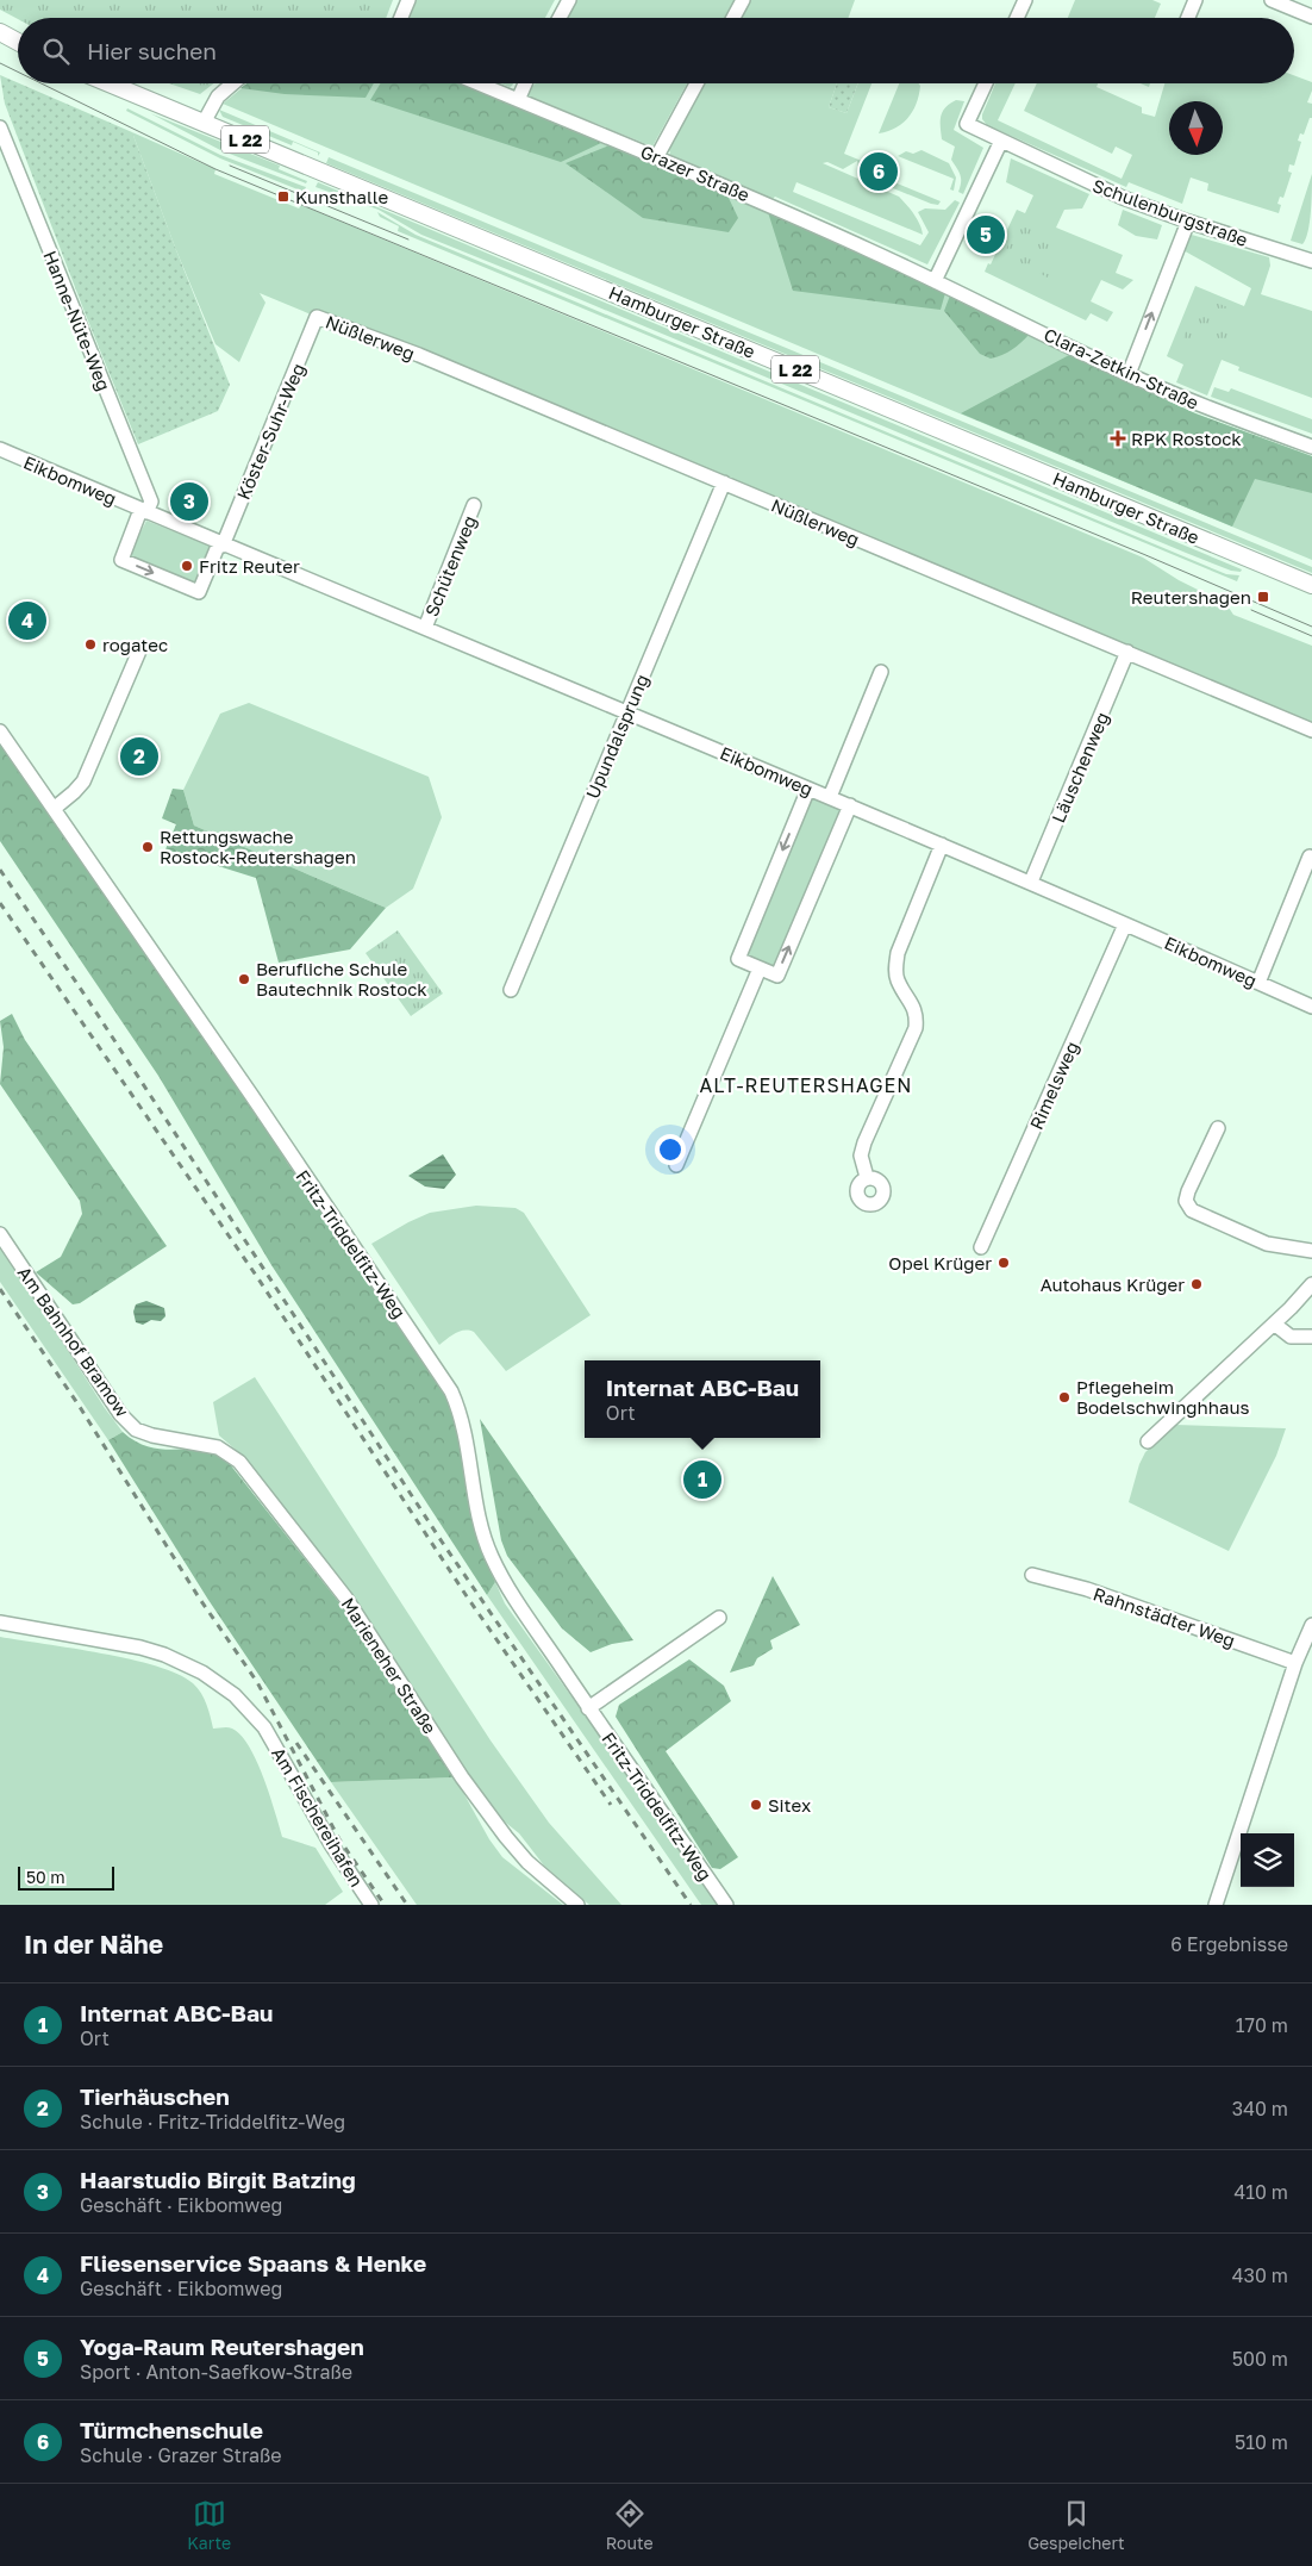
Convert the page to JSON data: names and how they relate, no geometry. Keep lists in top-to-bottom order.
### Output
{
  "streets": {
    "main road": ["L 22", "Hamburger Straße"],
    "street": [
      "Grazer Straße",
      "Schulenburgstraße",
      "Hanne-Nüte-Weg",
      "Nüßlerweg",
      "Clara-Zetkin-Straße",
      "Köster-Suhr-Weg",
      "Eikbomweg",
      "Schütenweg",
      "Upundalsprung",
      "Läuschenweg",
      "Rimelsweg",
      "Fritz-Triddelfitz-Weg",
      "Am Bahnhof Bramow",
      "Rahnstädter Weg",
      "Marieneher Straße",
      "Am Fischereihafen"
    ]
  },
  "crossings": [
    ["Grazer Straße", "Clara-Zetkin-Straße"],
    ["Hanne-Nüte-Weg", "Eikbomweg"],
    ["Nüßlerweg", "Köster-Suhr-Weg"],
    ["Nüßlerweg", "Upundalsprung"],
    ["Nüßlerweg", "Läuschenweg"],
    ["Köster-Suhr-Weg", "Eikbomweg"],
    ["Eikbomweg", "Schütenweg"],
    ["Eikbomweg", "Upundalsprung"],
    ["Eikbomweg", "Läuschenweg"],
    ["Eikbomweg", "Rimelsweg"],
    ["Am Bahnhof Bramow", "Marieneher Straße"]
  ],
  "districts": ["ALT-REUTERSHAGEN"],
  "places": {
    "transit": ["Kunsthalle", "Reutershagen"],
    "health": ["RPK Rostock"],
    "other": [
      "Fritz Reuter",
      "rogatec",
      "Rettungswache Rostock-Reutershagen",
      "Berufliche Schule Bautechnik Rostock",
      "Opel Krüger",
      "Autohaus Krüger",
      "Pflegeheim Bodelschwinghhaus",
      "Sitex"
    ]
  },
  "scale_bar": "50 m",
  "north": "bottom",
  "page": {
    "search": "Hier suchen",
    "pins": [
      "6",
      "5",
      "3",
      "4",
      "2",
      "1"
    ],
    "popup": ["Internat ABC-Bau", "Ort"],
    "scale": "50 m",
    "heading": ["In der Nähe", "6 Ergebnisse"],
    "list": [
      {
        "mark": "1",
        "name": "Internat ABC-Bau",
        "note": "Ort",
        "value": "170 m"
      },
      {
        "mark": "2",
        "name": "Tierhäuschen",
        "note": "Schule · Fritz-Triddelfitz-Weg",
        "value": "340 m"
      },
      {
        "mark": "3",
        "name": "Haarstudio Birgit Batzing",
        "note": "Geschäft · Eikbomweg",
        "value": "410 m"
      },
      {
        "mark": "4",
        "name": "Fliesenservice Spaans & Henke",
        "note": "Geschäft · Eikbomweg",
        "value": "430 m"
      },
      {
        "mark": "5",
        "name": "Yoga-Raum Reutershagen",
        "note": "Sport · Anton-Saefkow-Straße",
        "value": "500 m"
      },
      {
        "mark": "6",
        "name": "Türmchenschule",
        "note": "Schule · Grazer Straße",
        "value": "510 m"
      }
    ],
    "nav": ["Karte", "Route", "Gespeichert"]
  }
}
